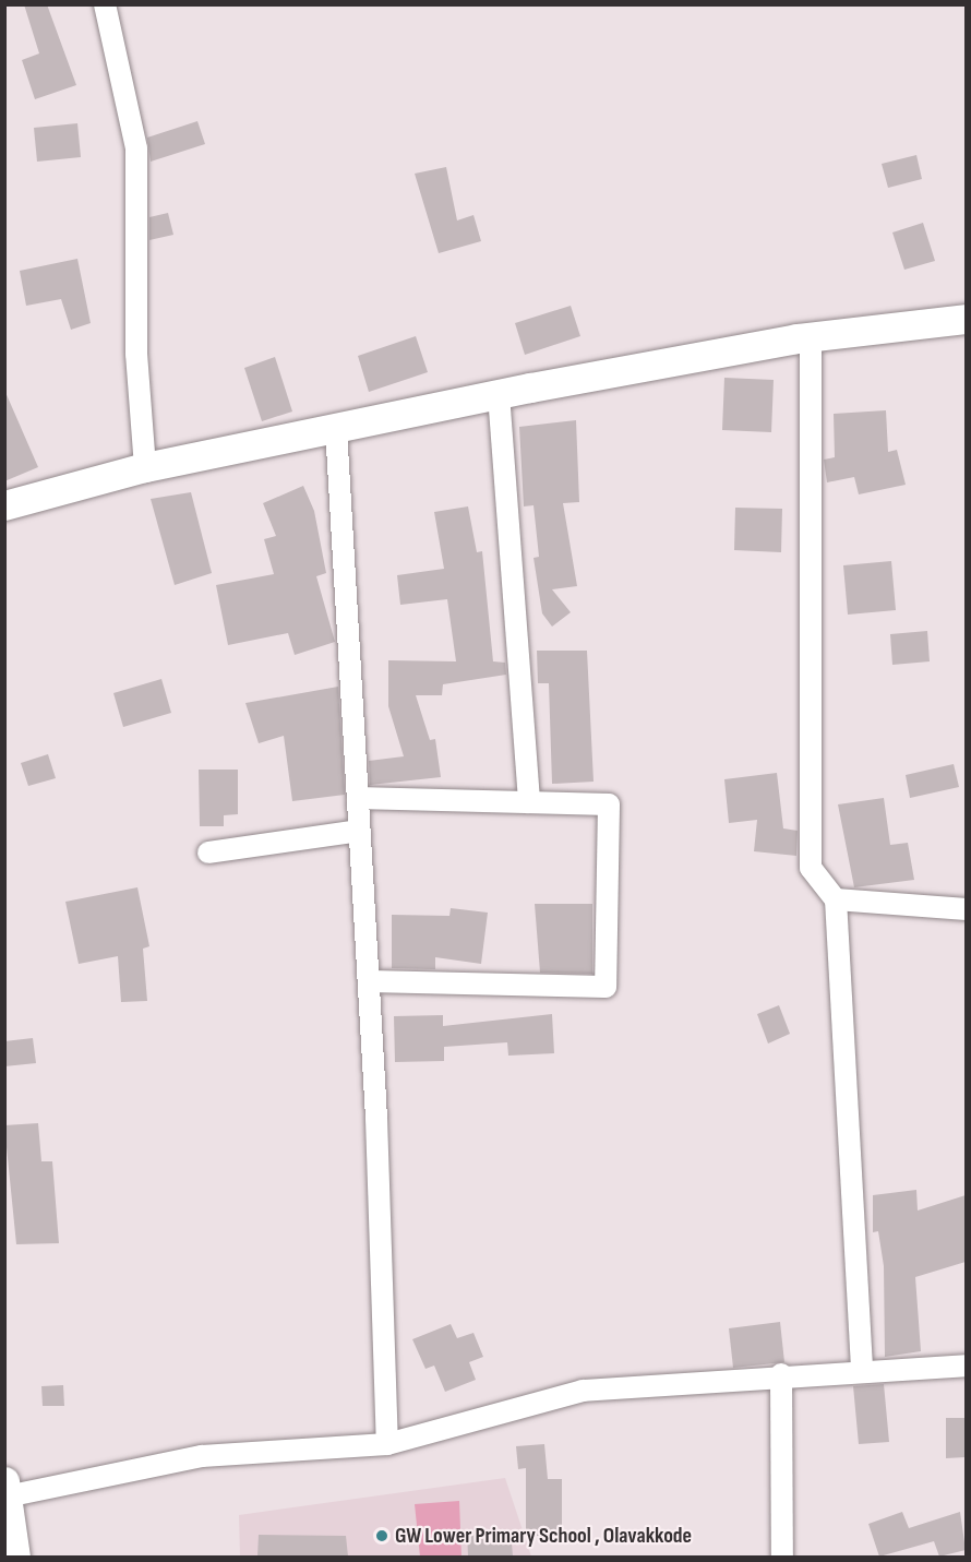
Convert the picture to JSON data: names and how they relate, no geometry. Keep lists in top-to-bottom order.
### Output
{
  "places": ["GW Lower Primary School , Olavakkode"]
}
